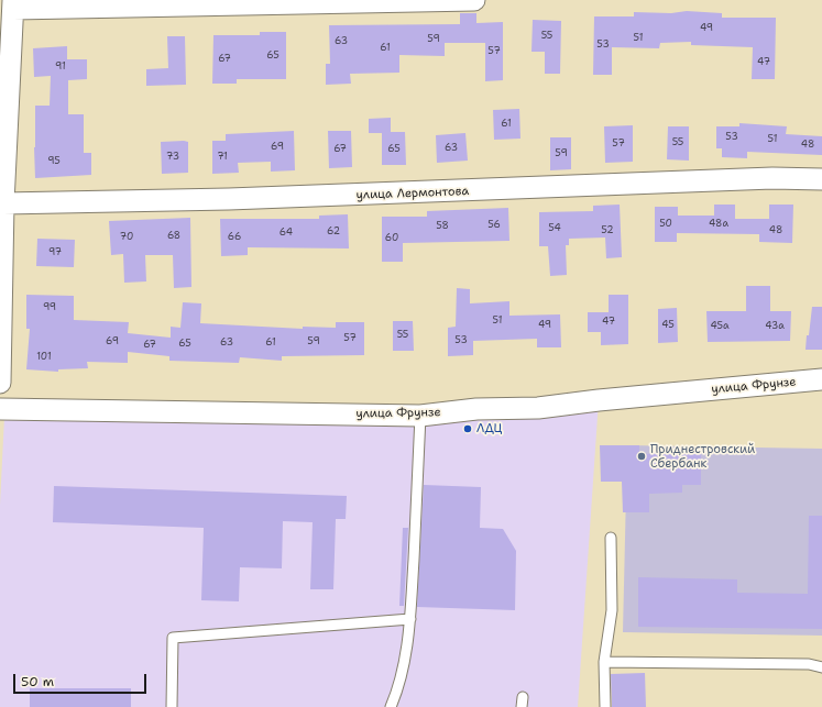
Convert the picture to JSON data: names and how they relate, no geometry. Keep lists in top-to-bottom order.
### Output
{
  "streets": {
    "street": ["улица Лермонтова", "улица Фрунзе"]
  },
  "places": ["ЛДЦ", "Приднестровский Сбербанк"],
  "house_numbers": [
    "49",
    "55",
    "51",
    "59",
    "63",
    "53",
    "61",
    "57",
    "65",
    "67",
    "47",
    "91",
    "61",
    "53",
    "51",
    "55",
    "57",
    "48",
    "69",
    "63",
    "67",
    "65",
    "59",
    "73",
    "71",
    "95",
    "50",
    "48а",
    "56",
    "58",
    "54",
    "52",
    "48",
    "62",
    "64",
    "68",
    "70",
    "66",
    "60",
    "97",
    "99",
    "51",
    "47",
    "49",
    "45",
    "45а",
    "43а",
    "55",
    "57",
    "53",
    "69",
    "59",
    "63",
    "61",
    "65",
    "67",
    "101"
  ],
  "scale_bar": "50 m"
}
